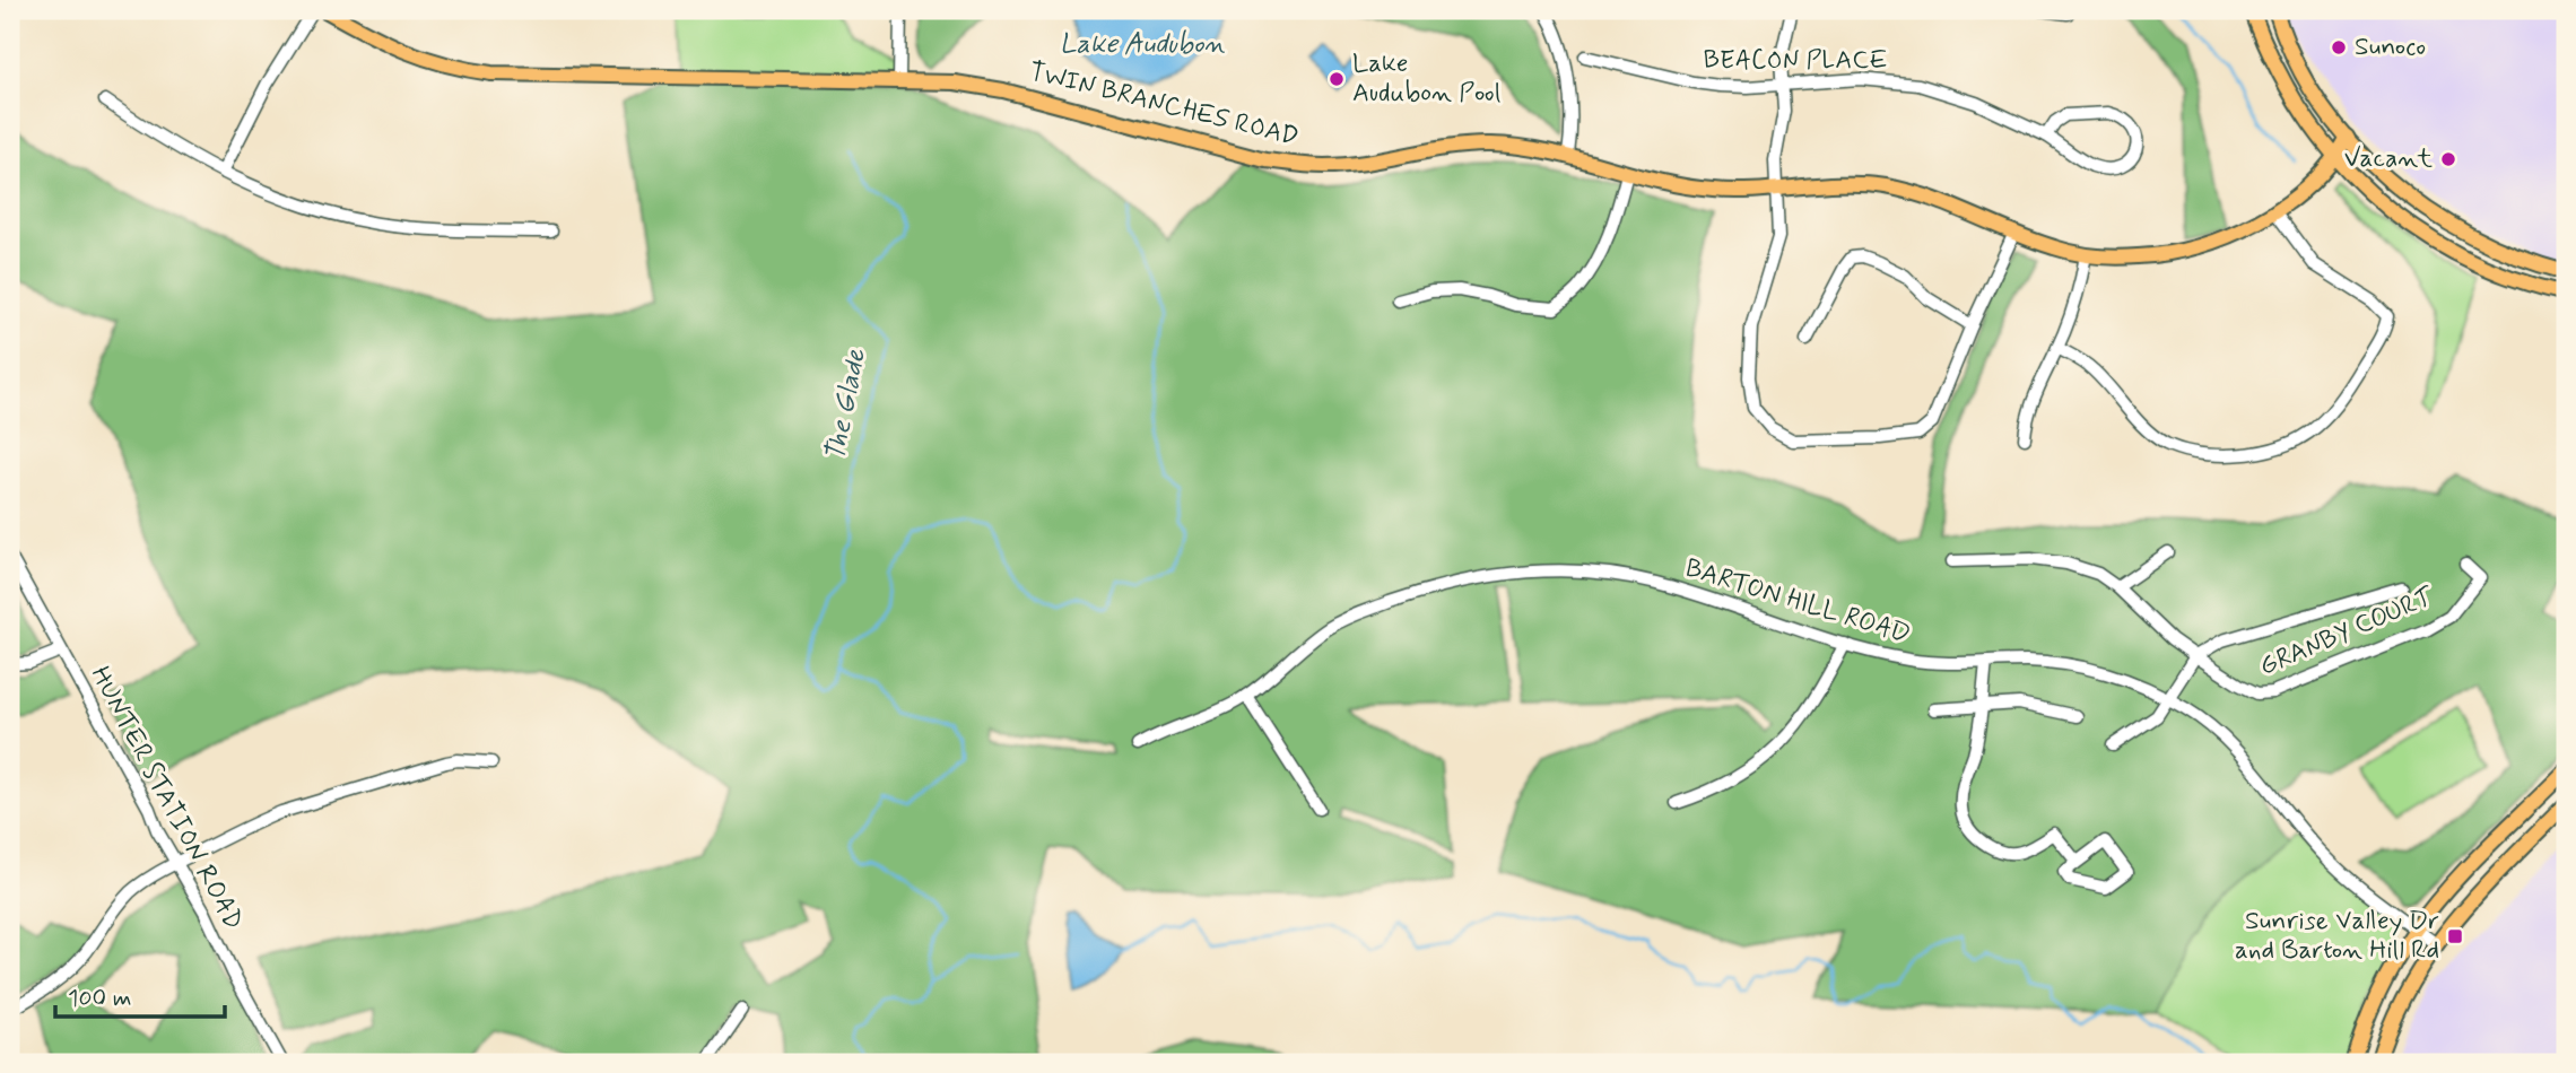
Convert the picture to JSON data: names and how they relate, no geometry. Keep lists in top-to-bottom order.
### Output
{
  "streets": {
    "main road": ["TWIN BRANCHES ROAD"],
    "street": [
      "BEACON PLACE",
      "BARTON HILL ROAD",
      "GRANBY COURT",
      "HUNTER STATION ROAD"
    ]
  },
  "water": ["Lake Audubon", "The Glade"],
  "places": {
    "other": ["Sunoco", "Lake Audubon Pool", "Vacant"],
    "transit": ["Sunrise Valley Dr and Barton Hill Rd"]
  },
  "scale_bar": "100 m"
}
